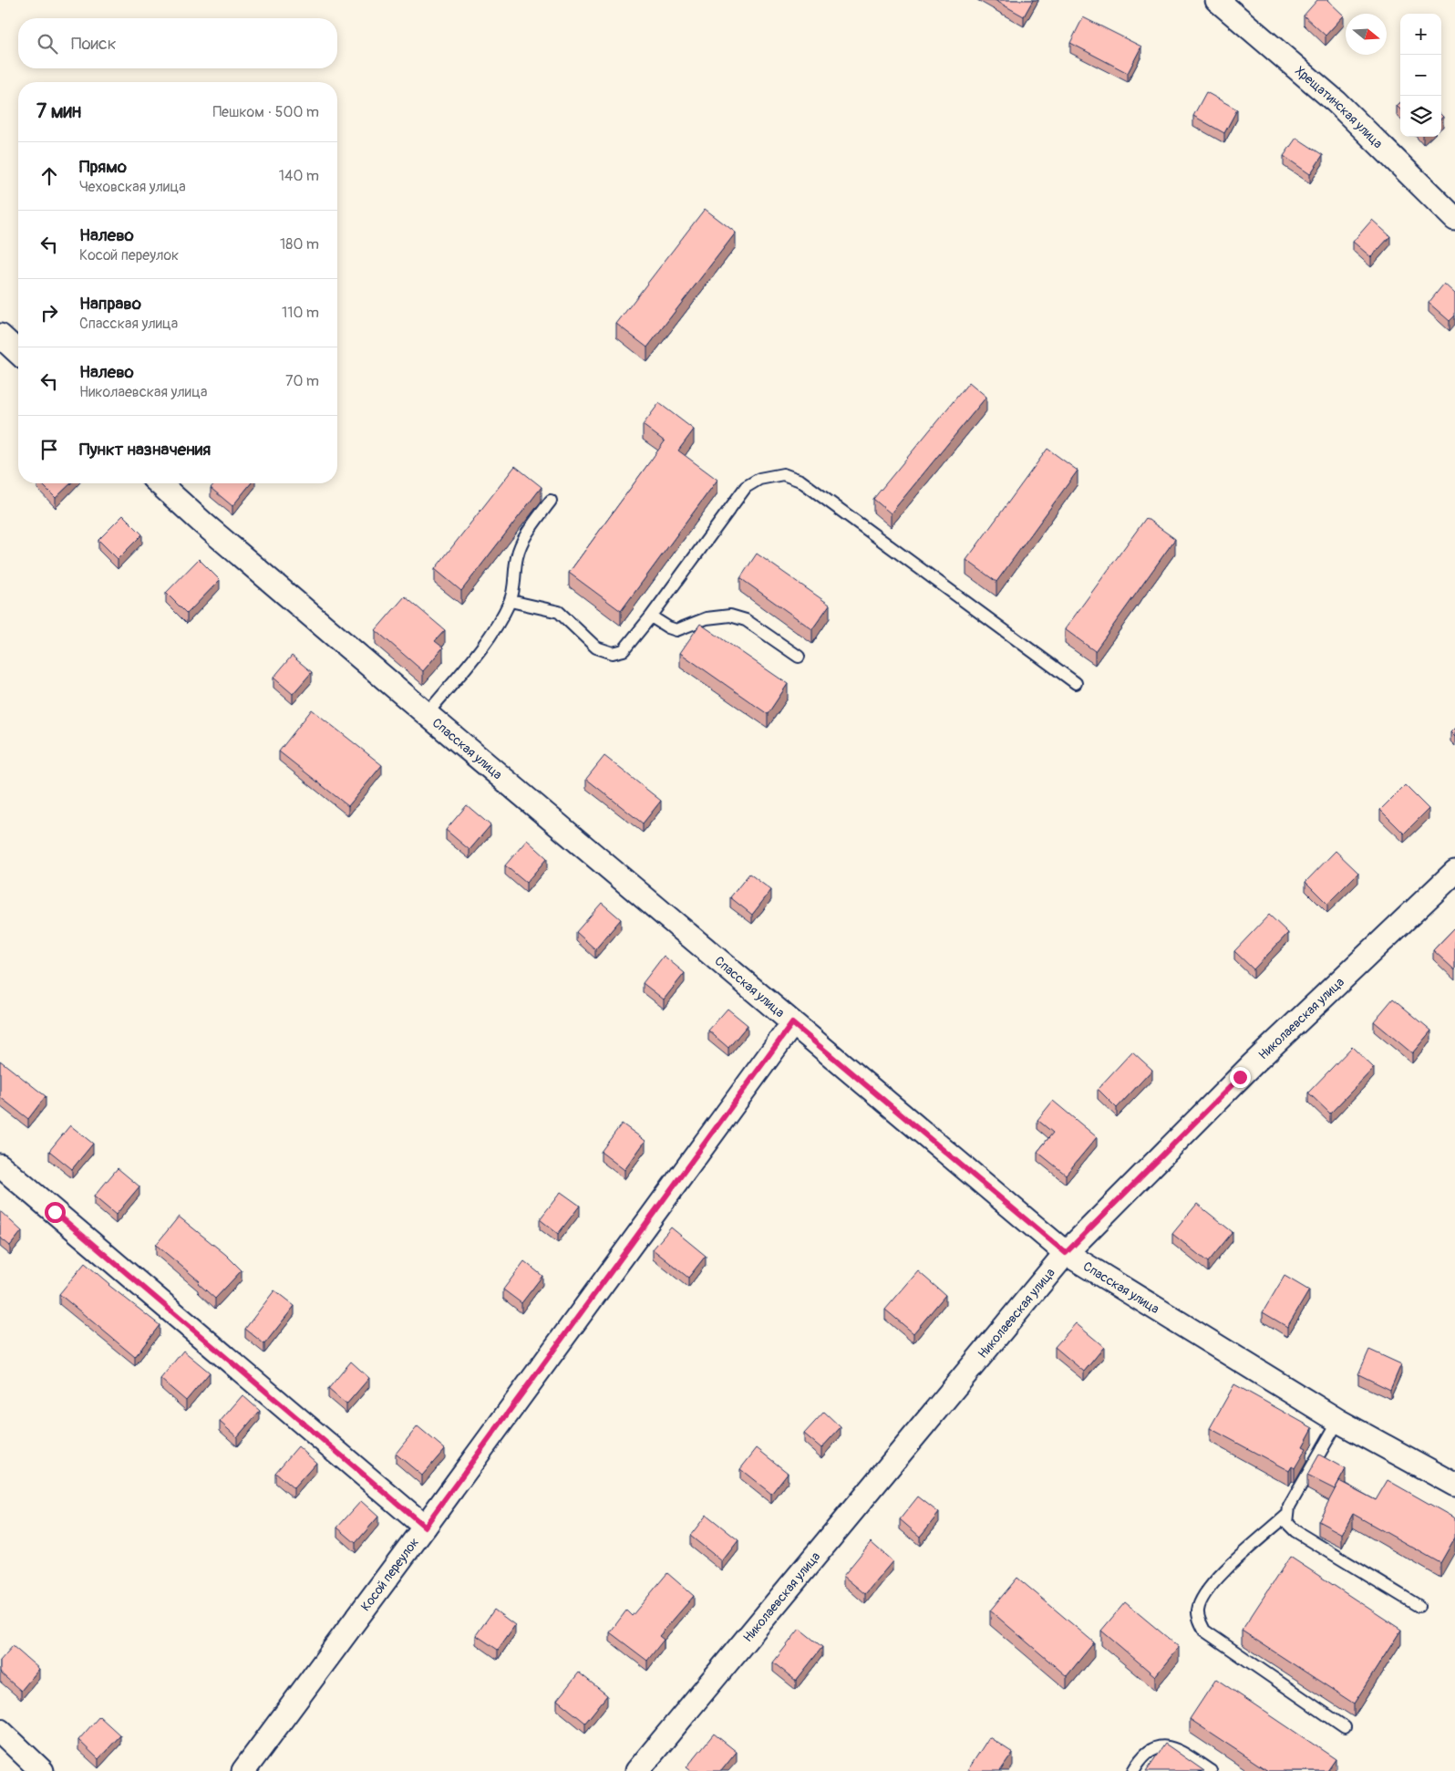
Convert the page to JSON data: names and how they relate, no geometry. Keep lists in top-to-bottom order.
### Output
{
  "streets": {
    "street": [
      "Хрещатинская улица",
      "Спасская улица",
      "Николаевская улица",
      "Косой переулок"
    ]
  },
  "crossings": [
    ["Спасская улица", "Николаевская улица"],
    ["Спасская улица", "Косой переулок"]
  ],
  "north": "right",
  "page": {
    "map_buttons": ["+", "−"],
    "search": "Поиск",
    "heading": ["7 мин", "Пешком · 500 m"],
    "list": [
      ["Прямо", "Чеховская улица", "140 m"],
      ["Налево", "Косой переулок", "180 m"],
      ["Направо", "Спасская улица", "110 m"],
      ["Налево", "Николаевская улица", "70 m"],
      "Пункт назначения"
    ]
  }
}
